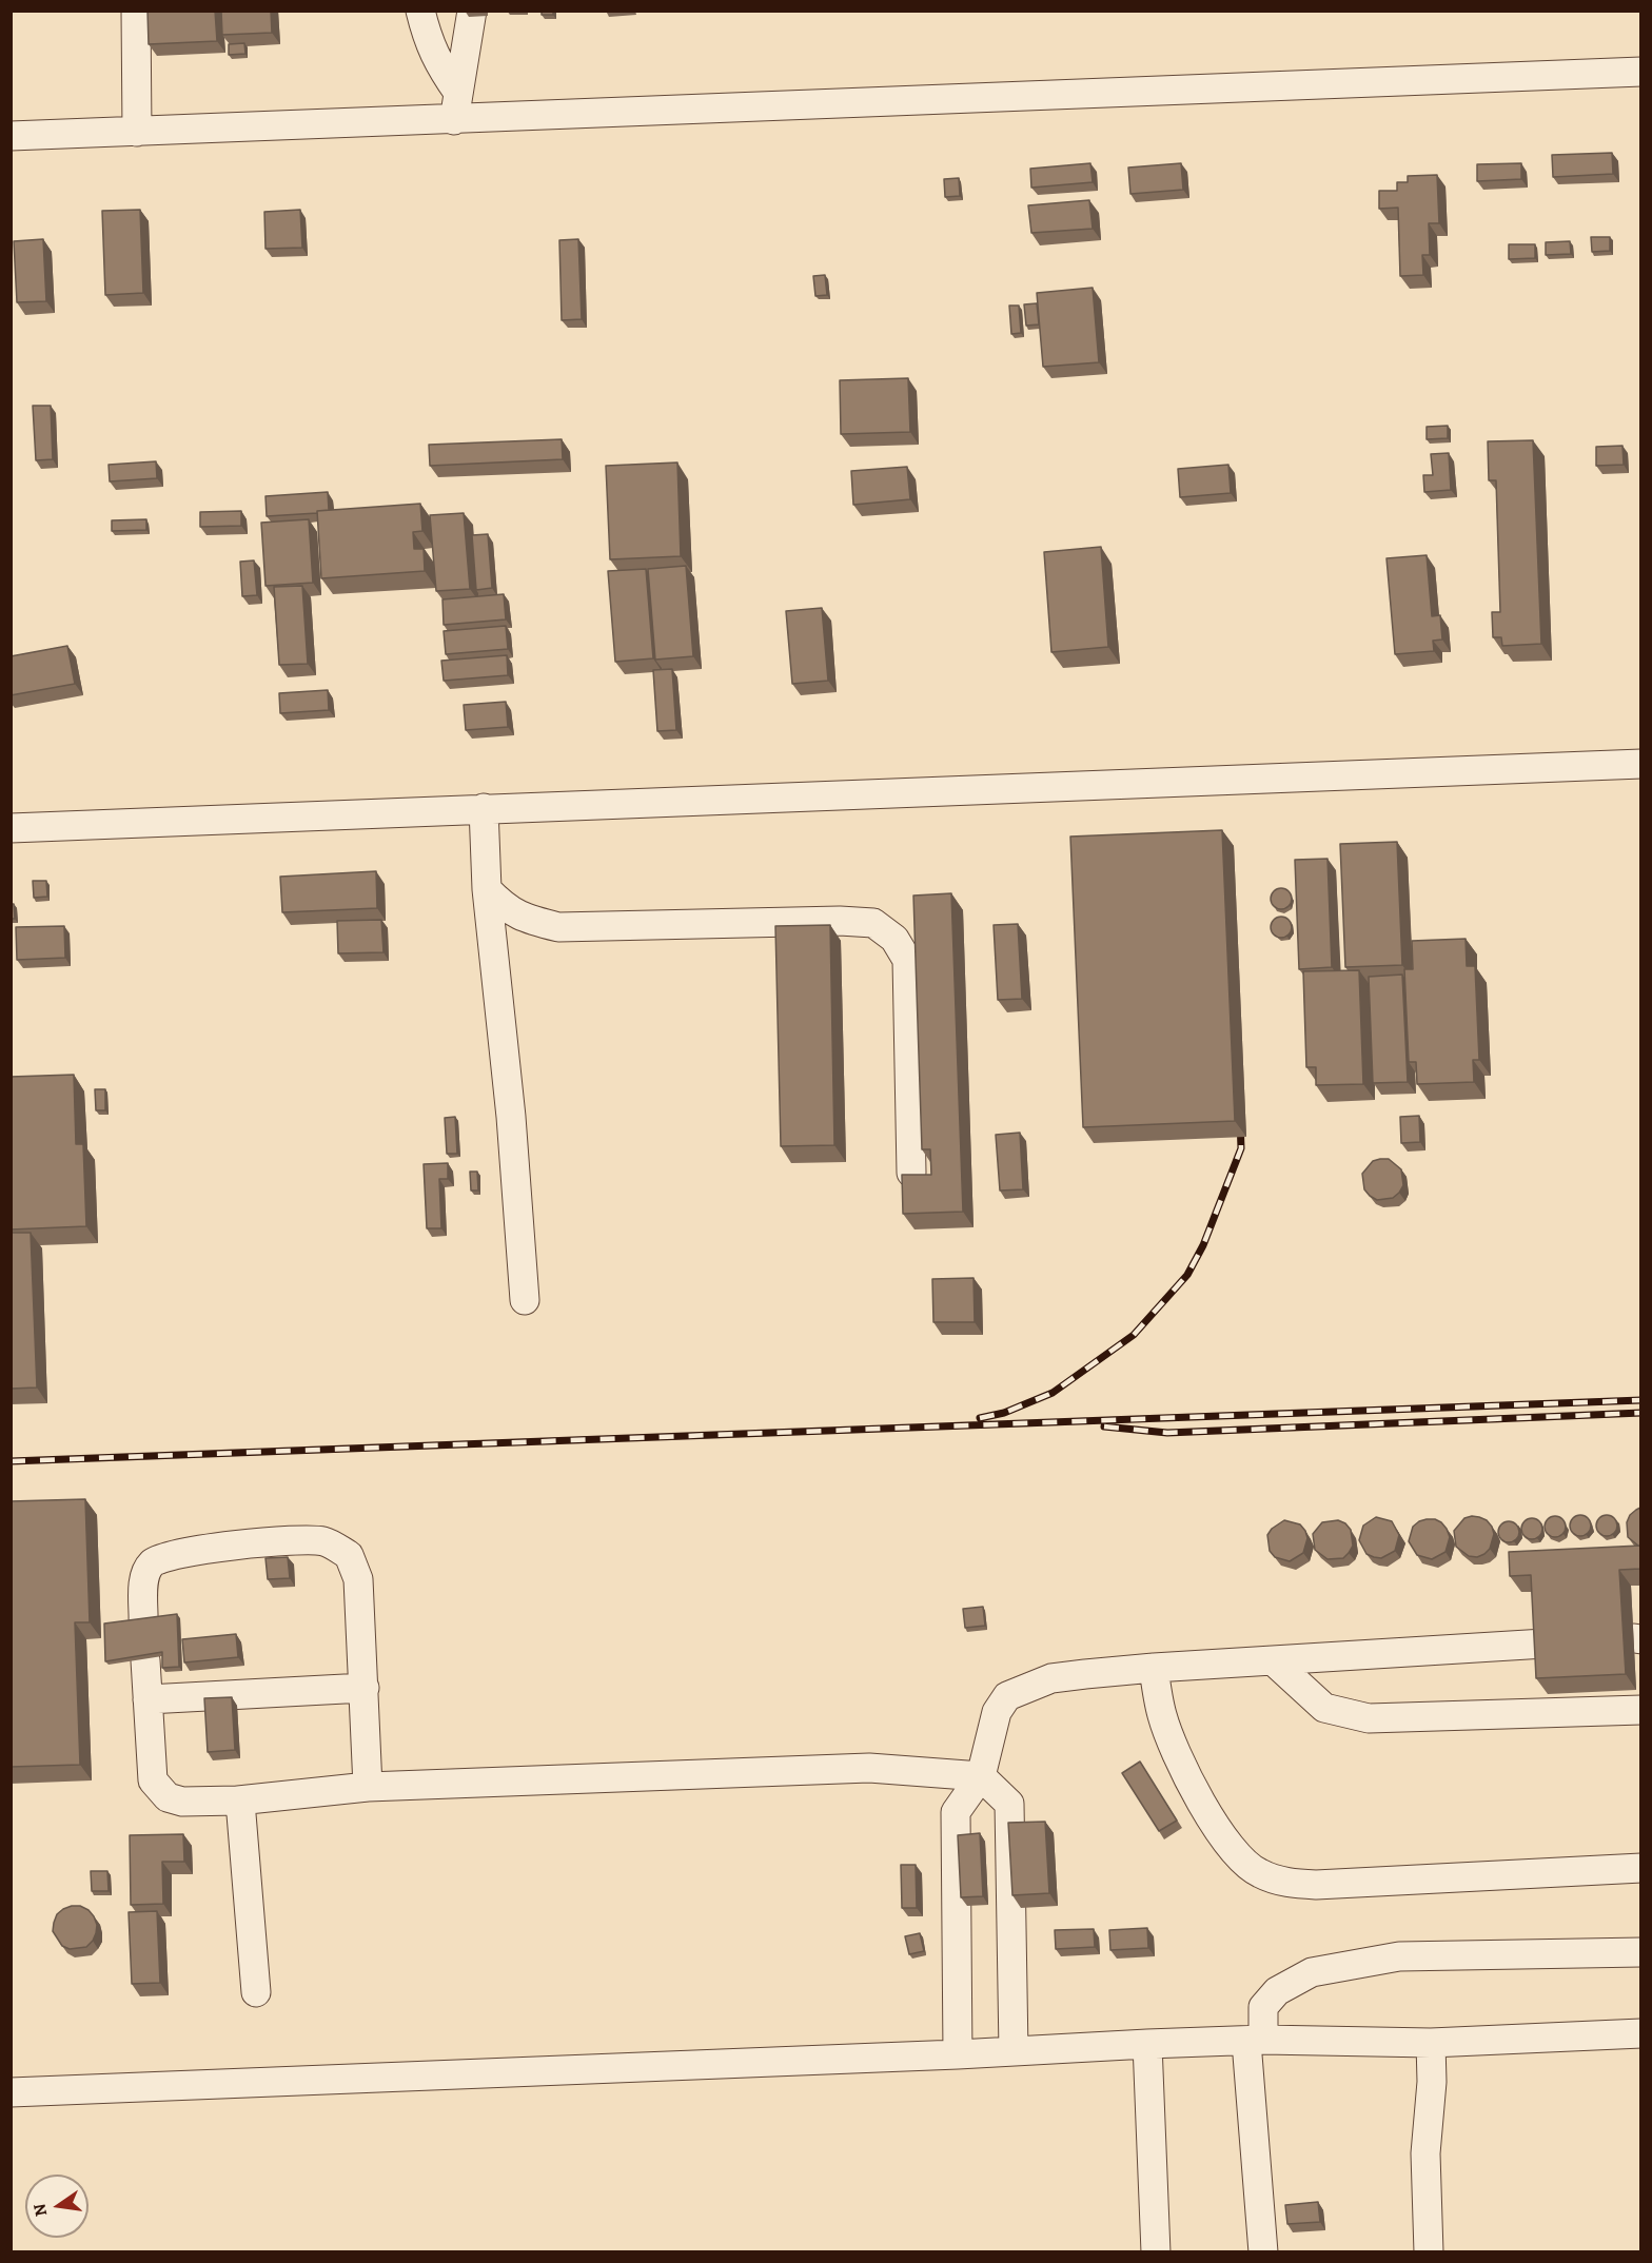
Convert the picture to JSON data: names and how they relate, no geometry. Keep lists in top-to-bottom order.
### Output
{
  "north": "left"
}
